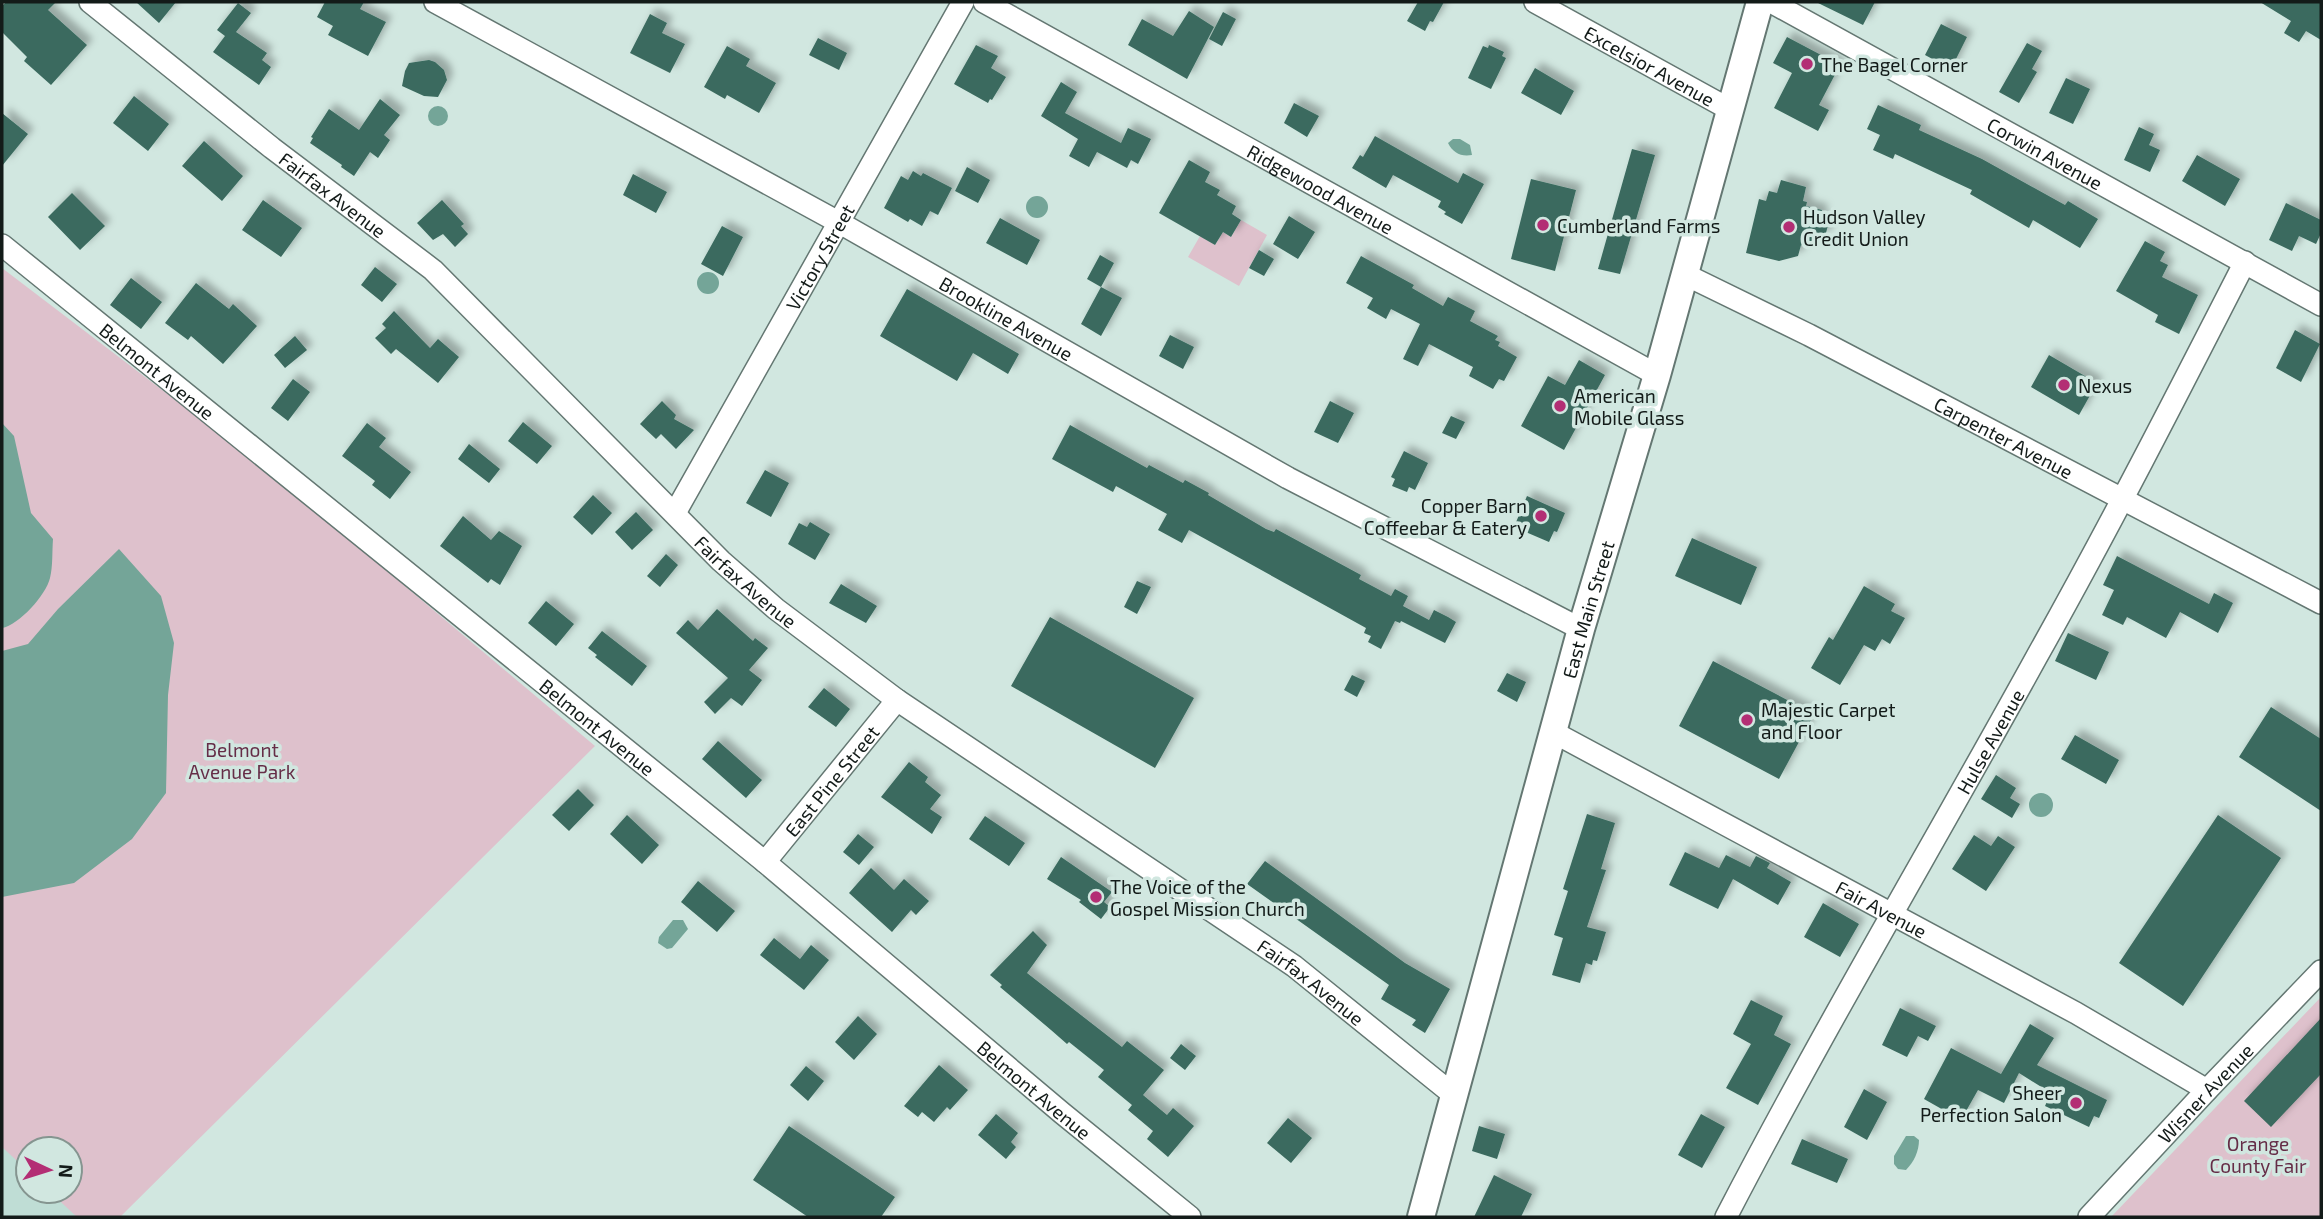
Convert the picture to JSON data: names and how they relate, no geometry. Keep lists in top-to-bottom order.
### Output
{
  "streets": {
    "main road": ["East Main Street"],
    "street": [
      "Excelsior Avenue",
      "Corwin Avenue",
      "Ridgewood Avenue",
      "Fairfax Avenue",
      "Victory Street",
      "Brookline Avenue",
      "Belmont Avenue",
      "Carpenter Avenue",
      "Hulse Avenue",
      "East Pine Street",
      "Fair Avenue",
      "Wisner Avenue"
    ]
  },
  "crossings": [
    ["Excelsior Avenue", "East Main Street"],
    ["Corwin Avenue", "Hulse Avenue"],
    ["Ridgewood Avenue", "East Main Street"],
    ["Fairfax Avenue", "Victory Street"],
    ["Fairfax Avenue", "East Main Street"],
    ["Fairfax Avenue", "East Pine Street"],
    ["Victory Street", "Brookline Avenue"],
    ["Brookline Avenue", "East Main Street"],
    ["Belmont Avenue", "East Pine Street"],
    ["Carpenter Avenue", "East Main Street"],
    ["Carpenter Avenue", "Hulse Avenue"],
    ["East Main Street", "Fair Avenue"],
    ["Hulse Avenue", "Fair Avenue"],
    ["Fair Avenue", "Wisner Avenue"]
  ],
  "parks": ["Belmont Avenue Park", "Orange County Fair"],
  "places": [
    "The Bagel Corner",
    "Cumberland Farms",
    "Hudson Valley Credit Union",
    "Nexus",
    "American Mobile Glass",
    "Copper Barn Coffeebar & Eatery",
    "Majestic Carpet and Floor",
    "The Voice of the Gospel Mission Church",
    "Sheer Perfection Salon"
  ],
  "north": "right"
}
